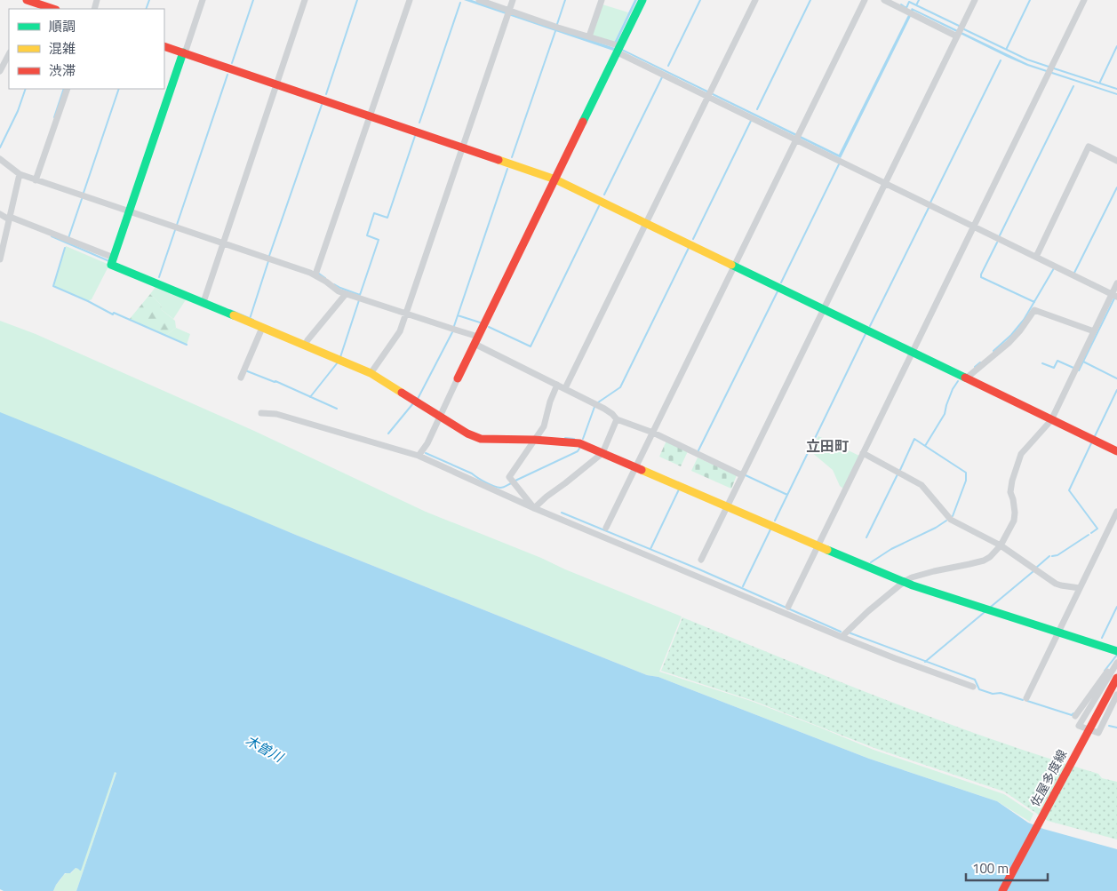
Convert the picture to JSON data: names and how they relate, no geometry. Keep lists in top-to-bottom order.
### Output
{
  "streets": {
    "street": ["佐屋多度線"]
  },
  "districts": ["立田町"],
  "water": ["木曽川"],
  "legend": ["順調", "混雑", "渋滞"],
  "scale_bar": "100 m"
}
